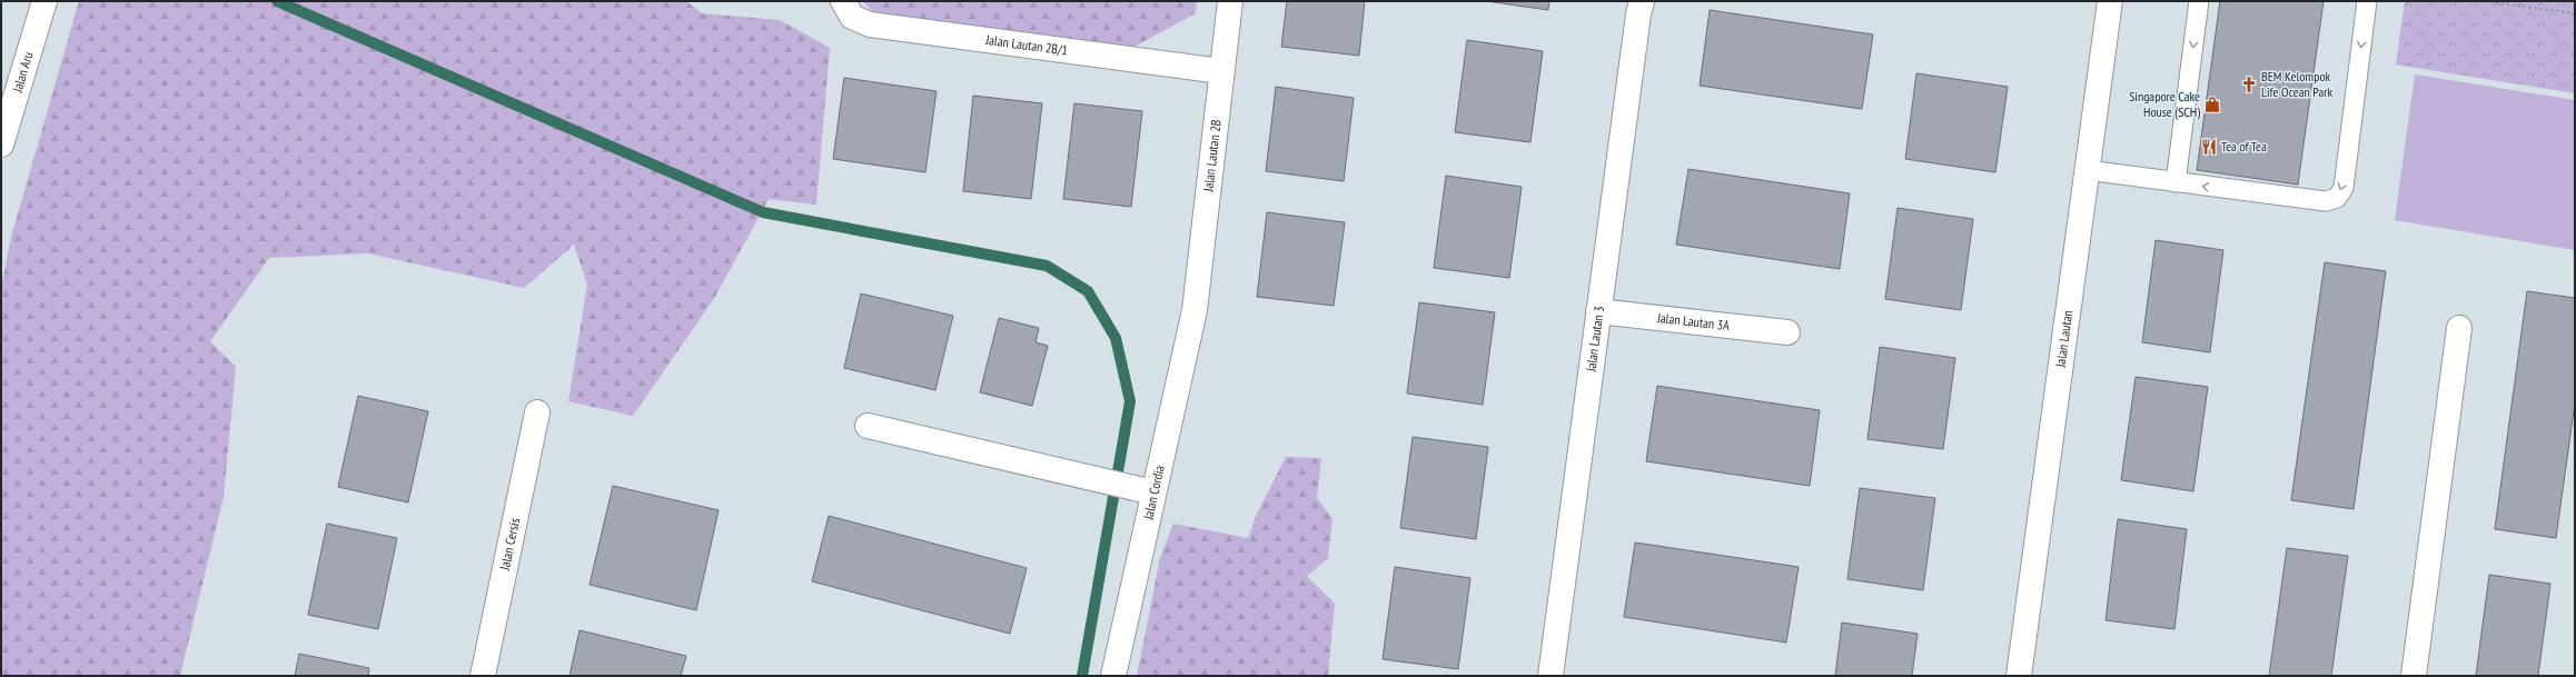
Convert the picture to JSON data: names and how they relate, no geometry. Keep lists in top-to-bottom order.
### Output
{
  "streets": {
    "street": [
      "Jalan Lautan 2B/1",
      "Jalan Aru",
      "Jalan Lautan 2B",
      "Jalan Lautan 3A",
      "Jalan Lautan 3",
      "Jalan Lautan",
      "Jalan Cordia",
      "Jalan Cersis"
    ]
  },
  "crossings": [
    ["Jalan Lautan 2B/1", "Jalan Lautan 2B"],
    ["Jalan Lautan 2B", "Jalan Cordia"],
    ["Jalan Lautan 3A", "Jalan Lautan 3"]
  ],
  "places": {
    "church": ["BEM Kelompok Life Ocean Park"],
    "shop": ["Singapore Cake House (SCH)"],
    "restaurant": ["Tea of Tea"]
  }
}
